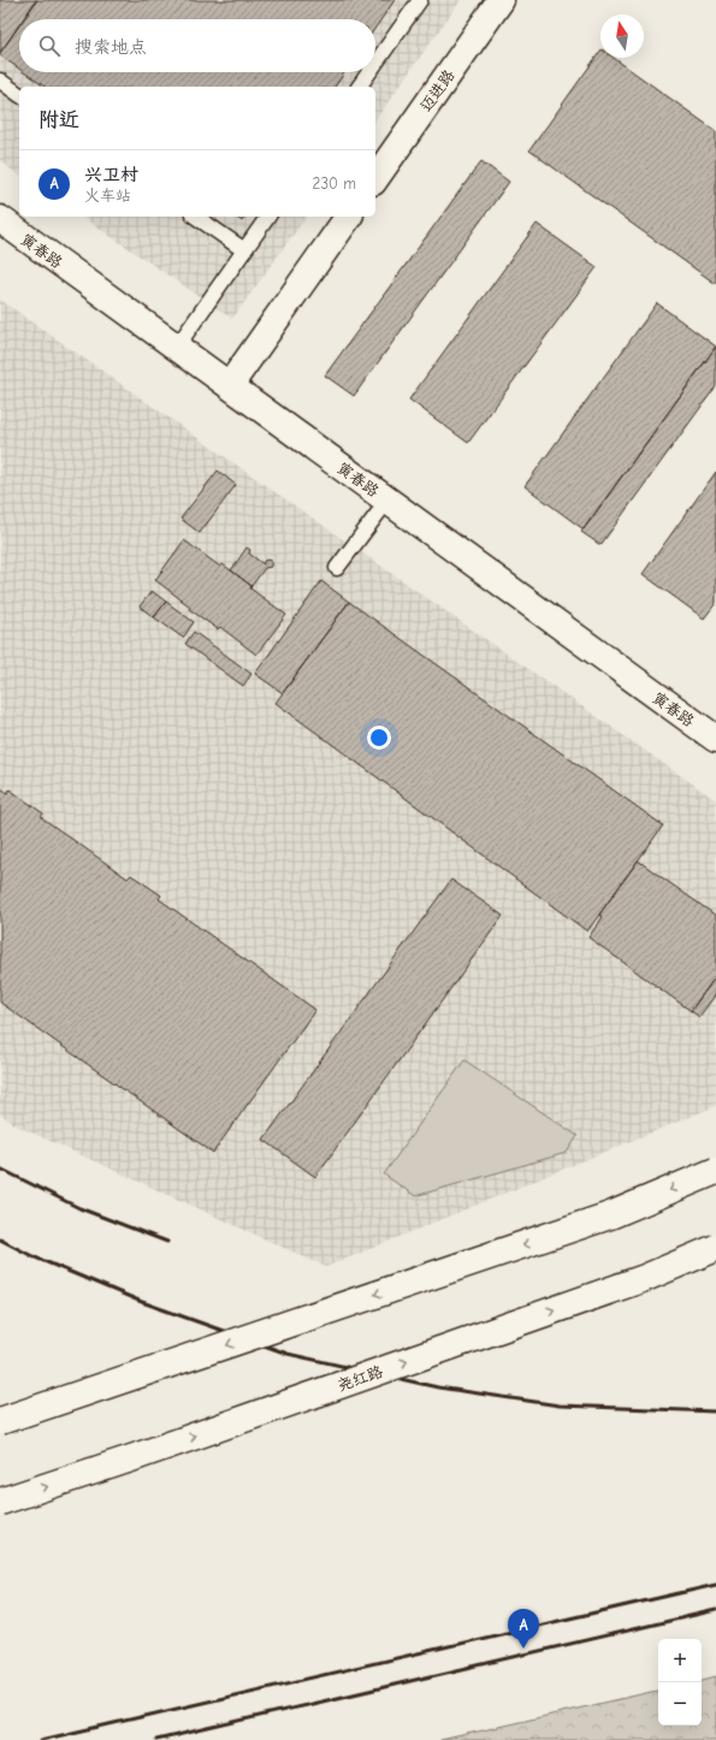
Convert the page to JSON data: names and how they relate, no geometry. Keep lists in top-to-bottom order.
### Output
{
  "streets": {
    "main road": ["迈进路", "寅春路", "尧红路"]
  },
  "north": "top",
  "page": {
    "search": "搜索地点",
    "heading": "附近",
    "list": [
      {
        "mark": "A",
        "name": "兴卫村",
        "note": "火车站",
        "value": "230 m"
      }
    ],
    "pins": "A",
    "map_buttons": ["+", "−"]
  }
}
